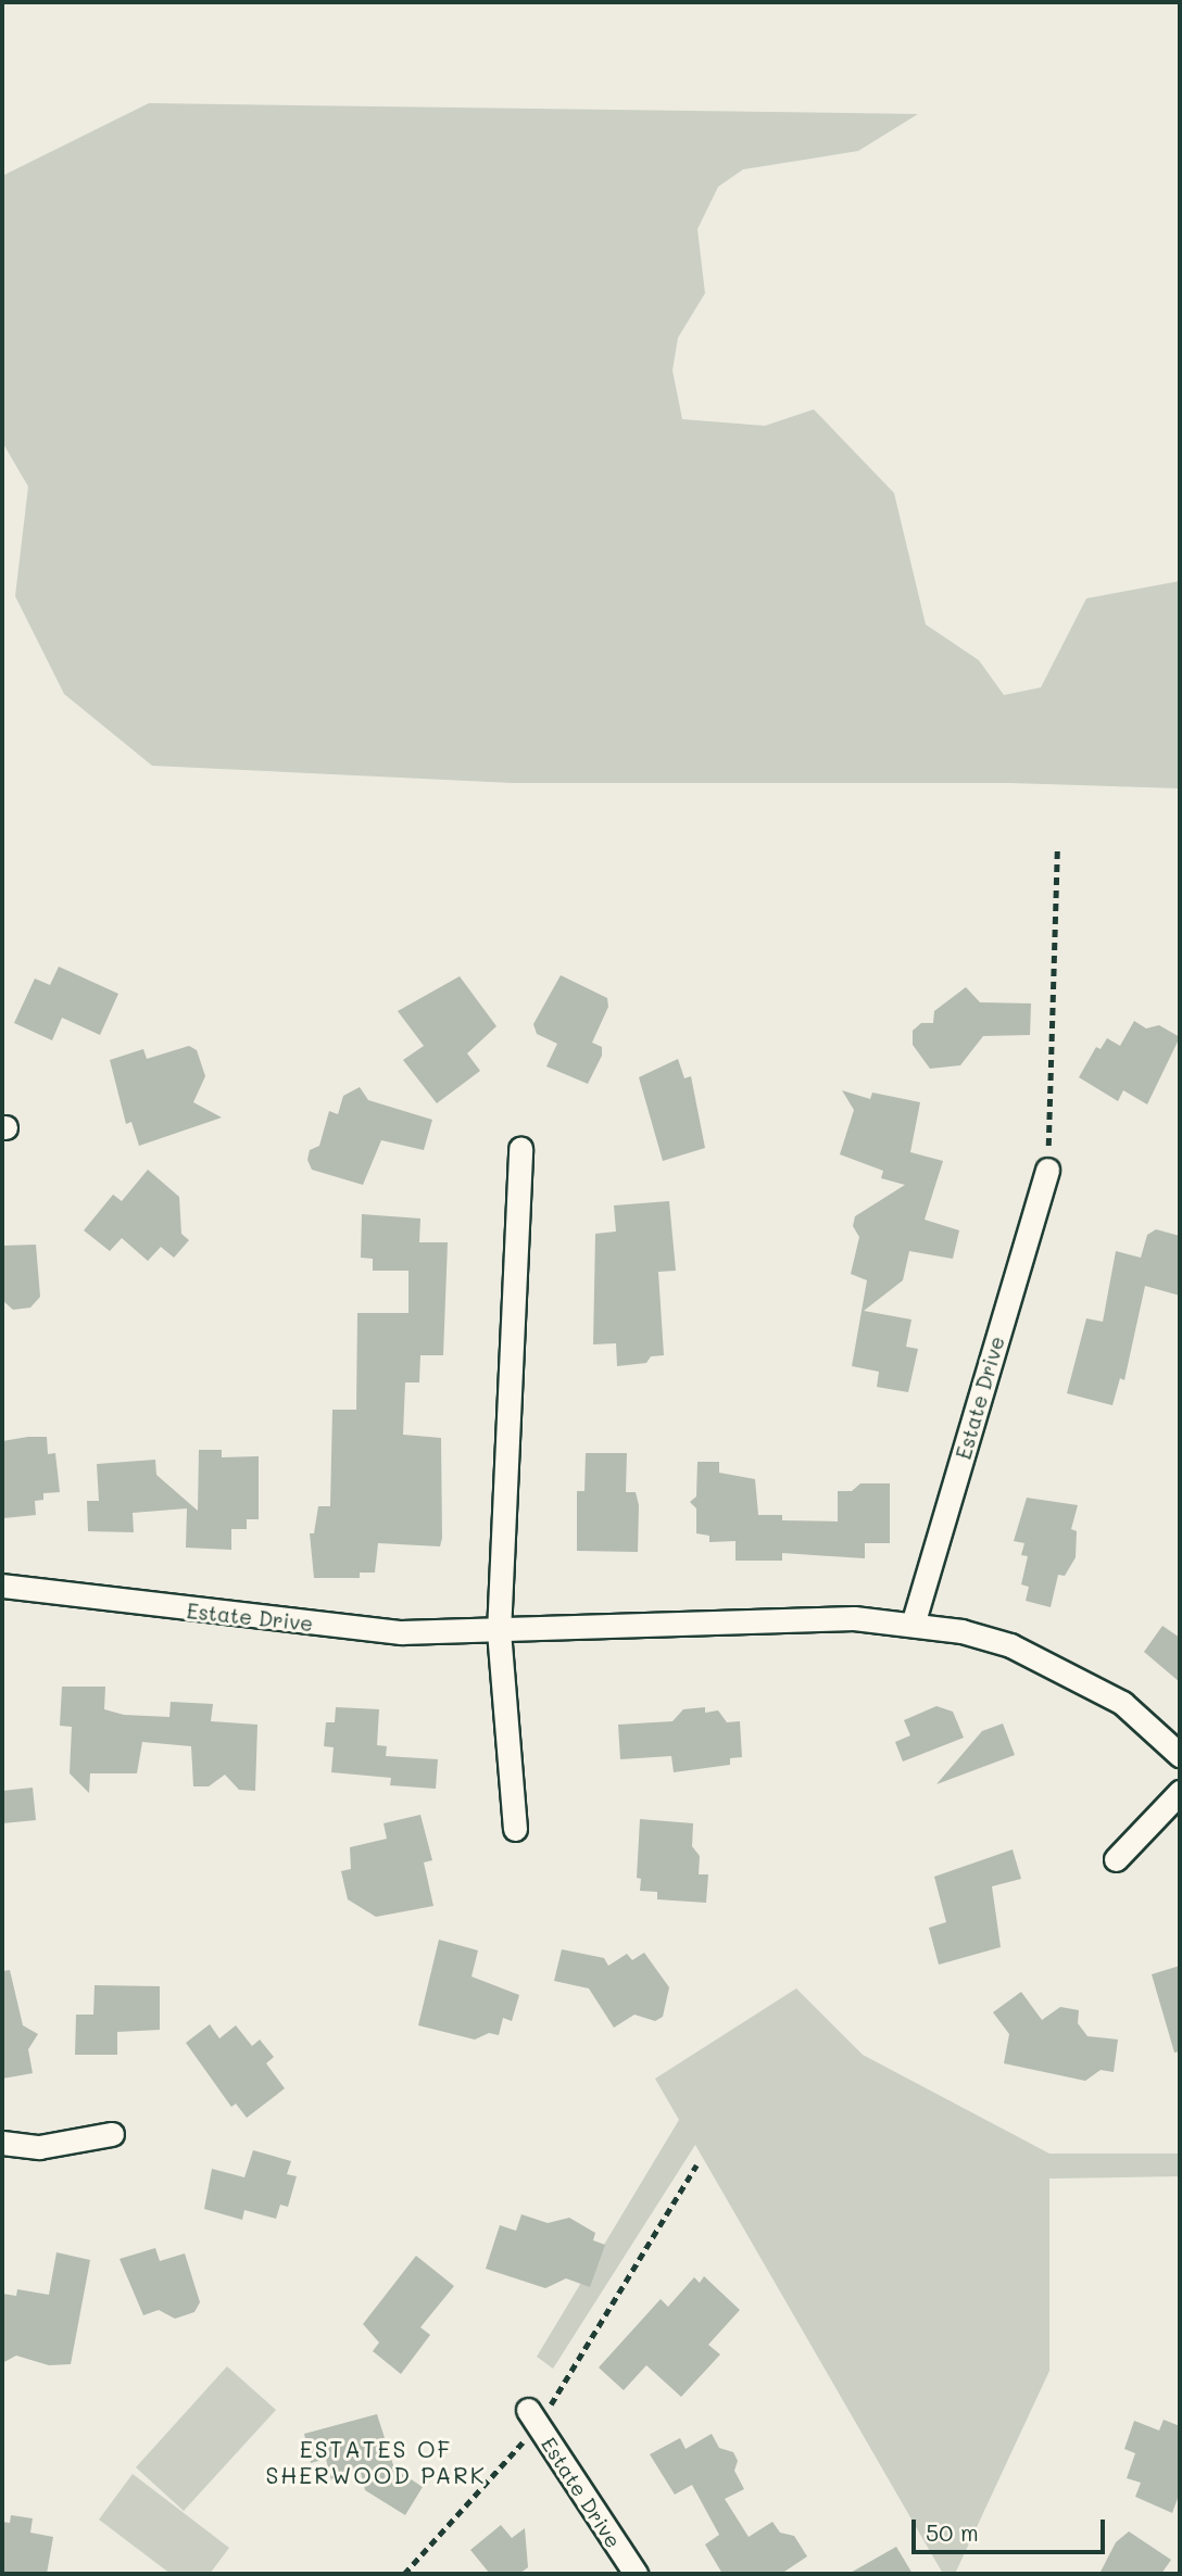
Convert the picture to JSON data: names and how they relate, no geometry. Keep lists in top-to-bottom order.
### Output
{
  "streets": {
    "street": ["Estate Drive"]
  },
  "districts": ["ESTATES OF SHERWOOD PARK"],
  "scale_bar": "50 m"
}
